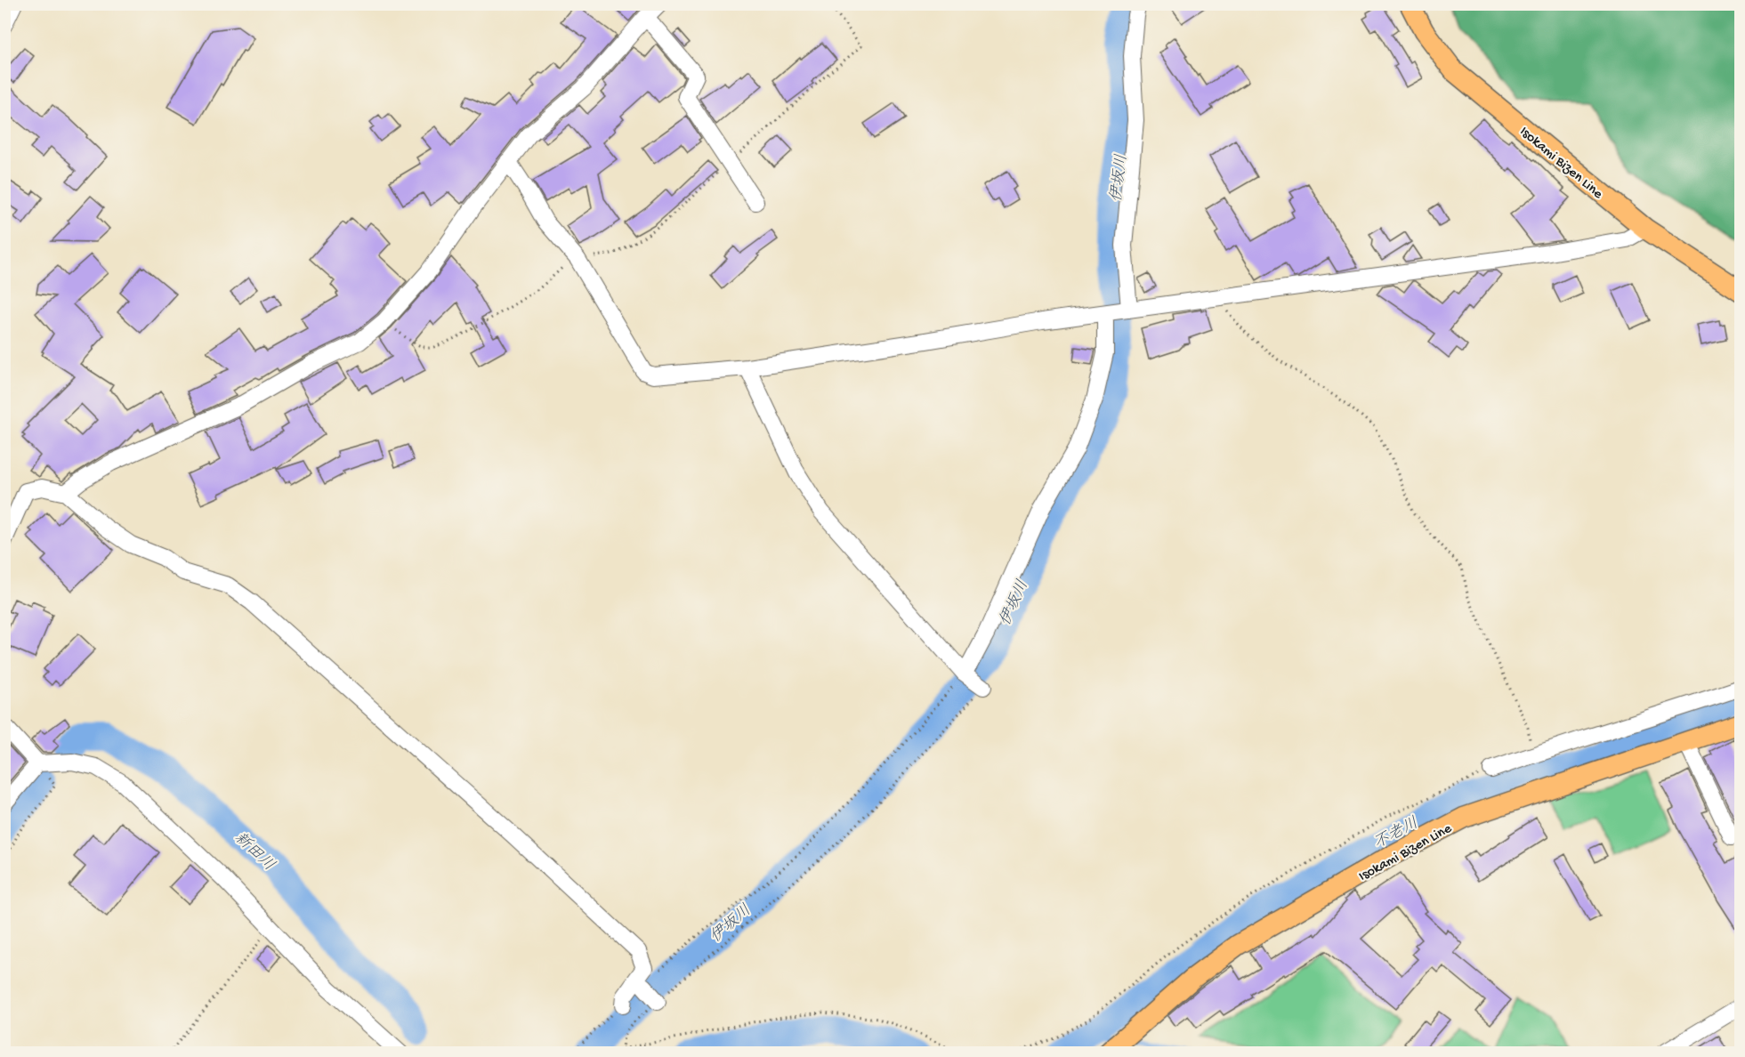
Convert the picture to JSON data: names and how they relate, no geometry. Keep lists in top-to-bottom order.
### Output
{
  "streets": {
    "main road": ["Isokami Bizen Line"]
  },
  "water": ["伊坂川", "不老川", "新田川"]
}
